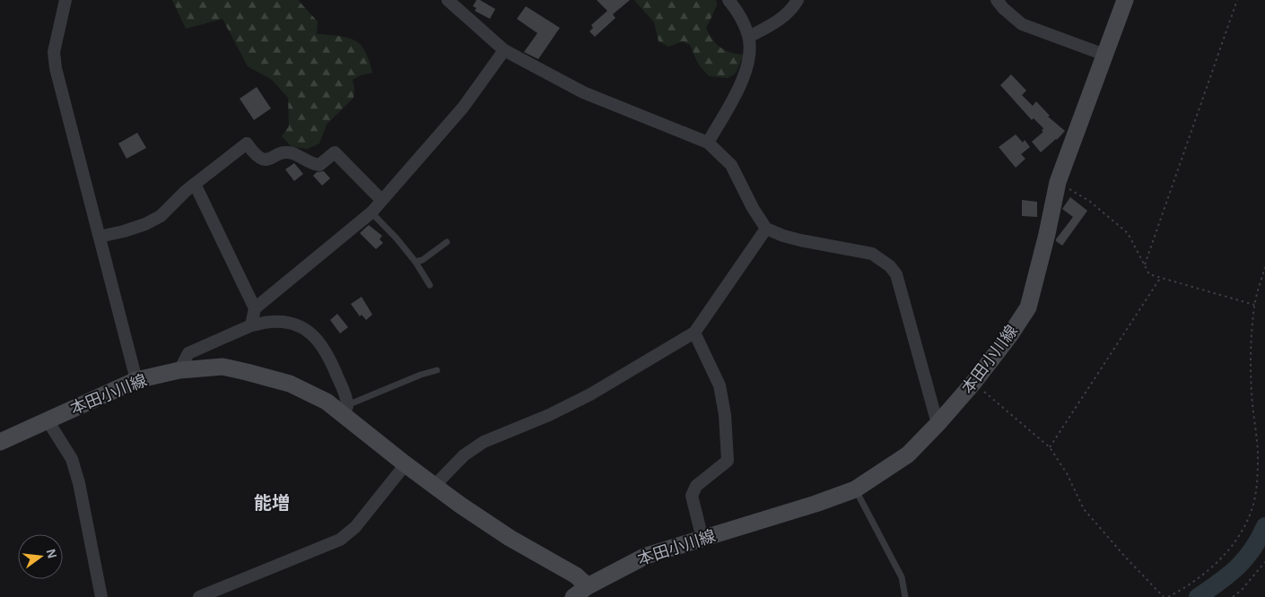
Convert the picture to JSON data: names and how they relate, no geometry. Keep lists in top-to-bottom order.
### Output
{
  "streets": {
    "main road": ["本田小川線"]
  },
  "districts": ["能増"],
  "north": "right"
}
